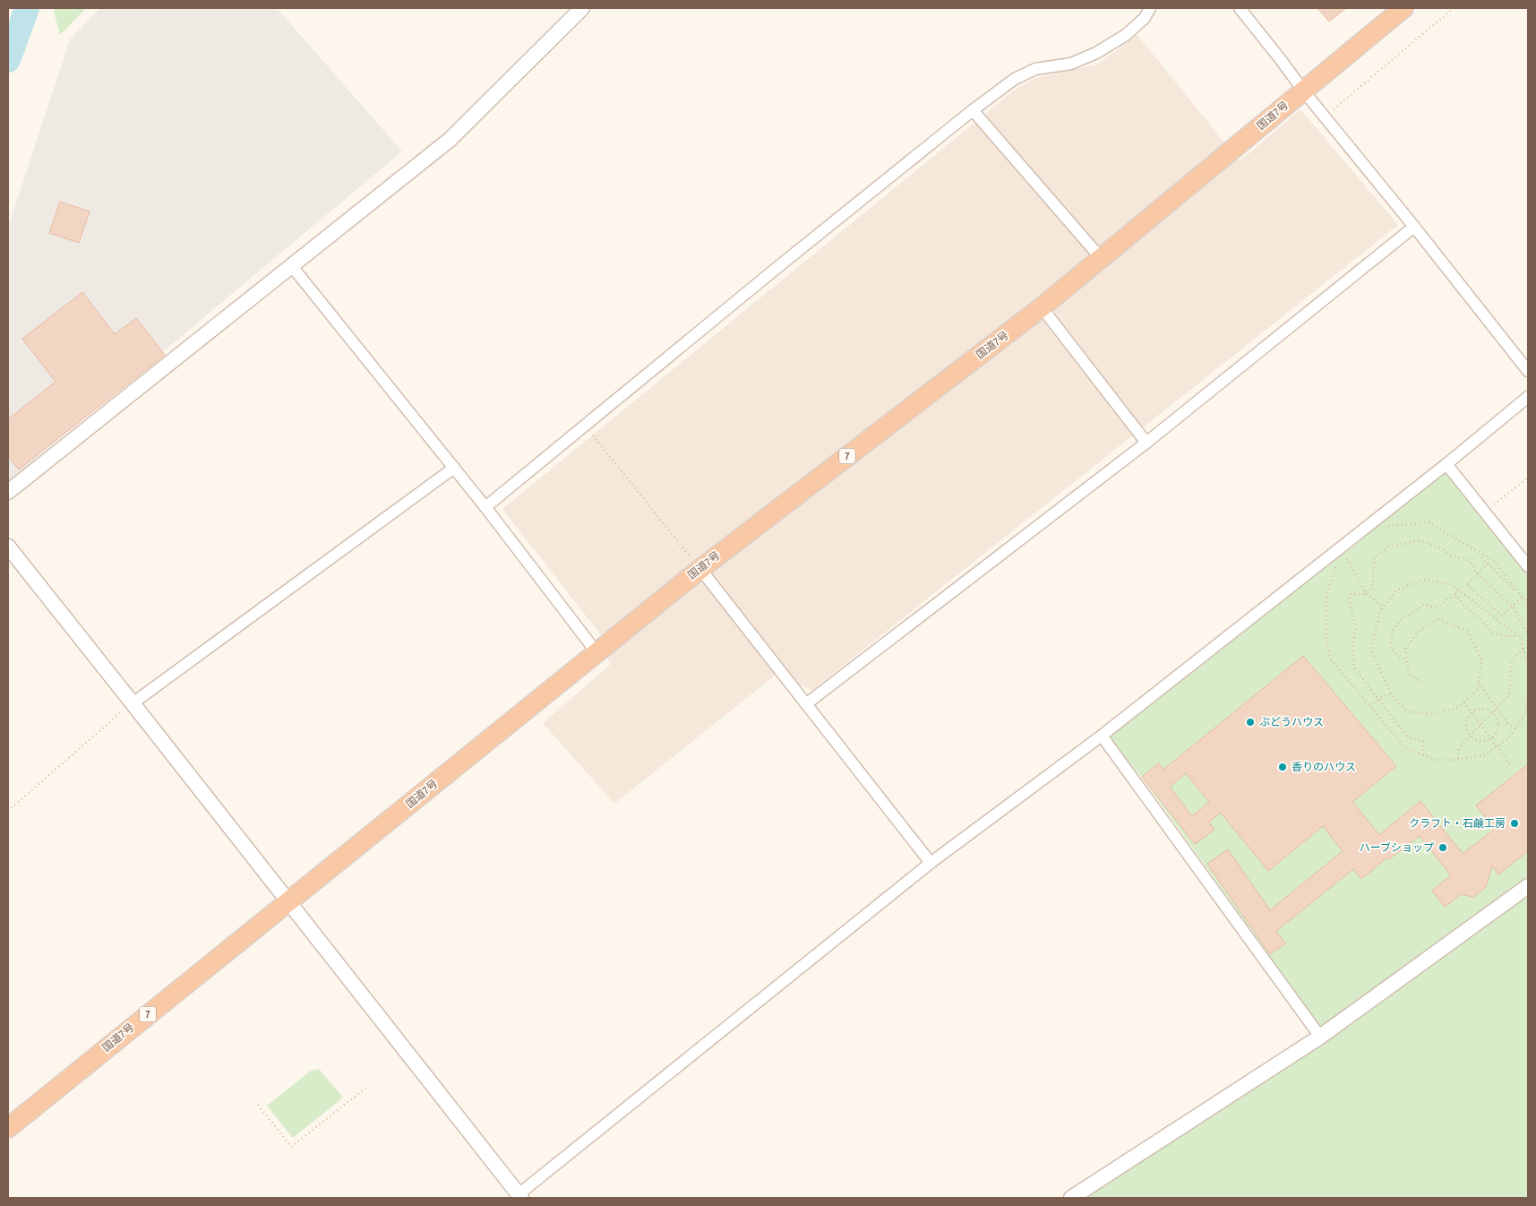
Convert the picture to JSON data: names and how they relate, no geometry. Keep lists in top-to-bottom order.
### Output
{
  "streets": {
    "highway": ["国道7号", "7"]
  },
  "places": [
    "ぶどうハウス",
    "香りのハウス",
    "クラフト・石鹸工房",
    "ハーブショップ"
  ]
}
